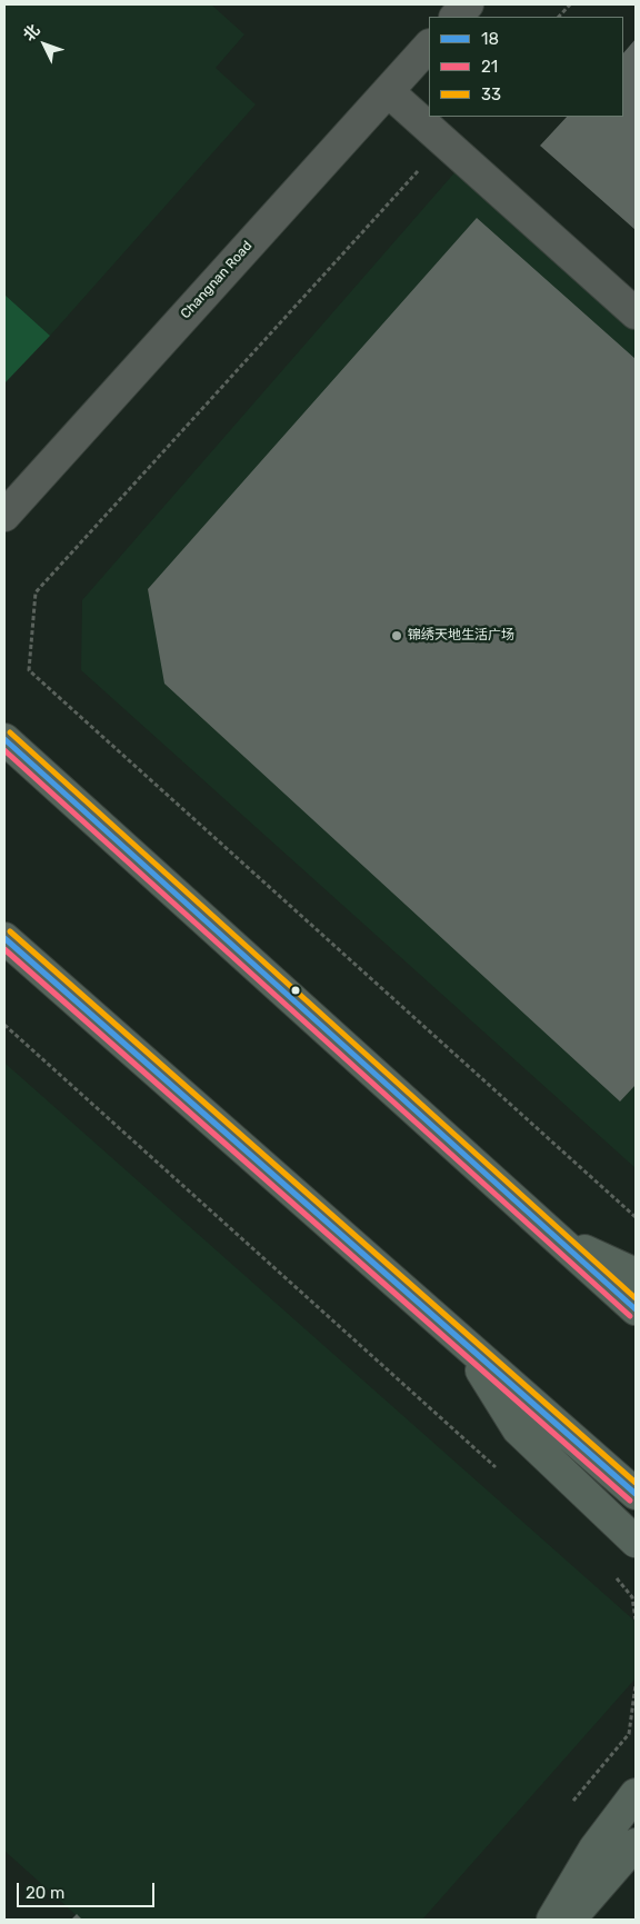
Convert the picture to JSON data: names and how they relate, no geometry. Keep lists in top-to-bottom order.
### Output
{
  "streets": {
    "street": ["Changnan Road"]
  },
  "places": ["锦绣天地生活广场"],
  "lines": ["transit line 33", "transit line 18", "transit line 21"],
  "legend": ["18", "21", "33"],
  "scale_bar": "20 m",
  "north": "top left"
}
